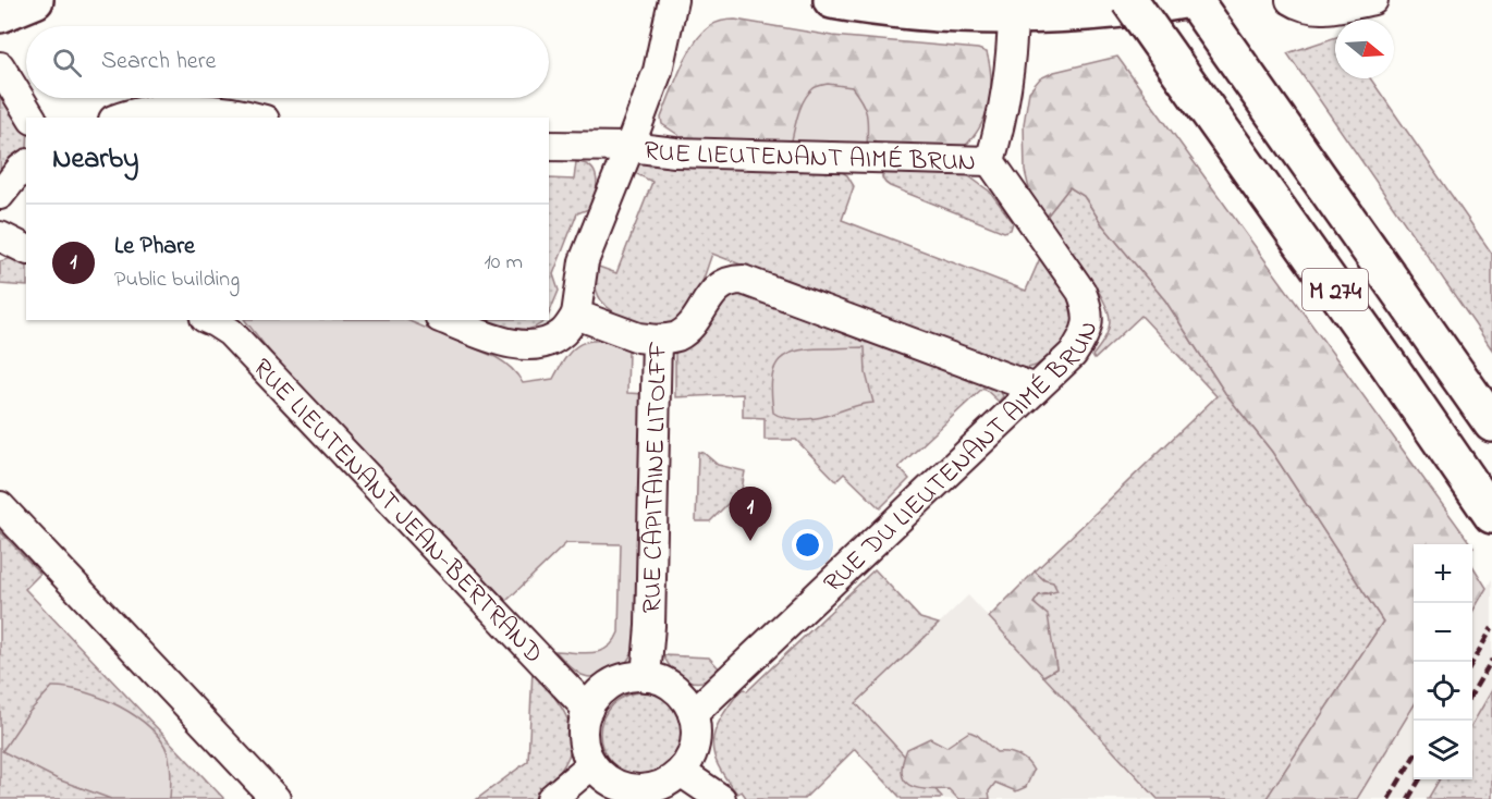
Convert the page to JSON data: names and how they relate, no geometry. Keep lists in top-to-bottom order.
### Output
{
  "streets": {
    "main road": ["M 274"],
    "street": [
      "RUE LIEUTENANT AIMÉ BRUN",
      "RUE DU LIEUTENANT AIMÉ BRUN",
      "RUE CAPITAINE LITOLFF",
      "RUE LIEUTENANT JEAN-BERTRAND"
    ]
  },
  "crossings": [
    ["RUE LIEUTENANT AIMÉ BRUN", "RUE DU LIEUTENANT AIMÉ BRUN"],
    ["RUE DU LIEUTENANT AIMÉ BRUN", "RUE CAPITAINE LITOLFF"],
    ["RUE DU LIEUTENANT AIMÉ BRUN", "RUE LIEUTENANT JEAN-BERTRAND"],
    ["RUE CAPITAINE LITOLFF", "RUE LIEUTENANT JEAN-BERTRAND"]
  ],
  "north": "right",
  "page": {
    "search": "Search here",
    "heading": "Nearby",
    "list": [
      {
        "mark": "1",
        "name": "Le Phare",
        "note": "Public building",
        "value": "10 m"
      }
    ],
    "pins": "1",
    "map_buttons": ["+", "−"]
  }
}
